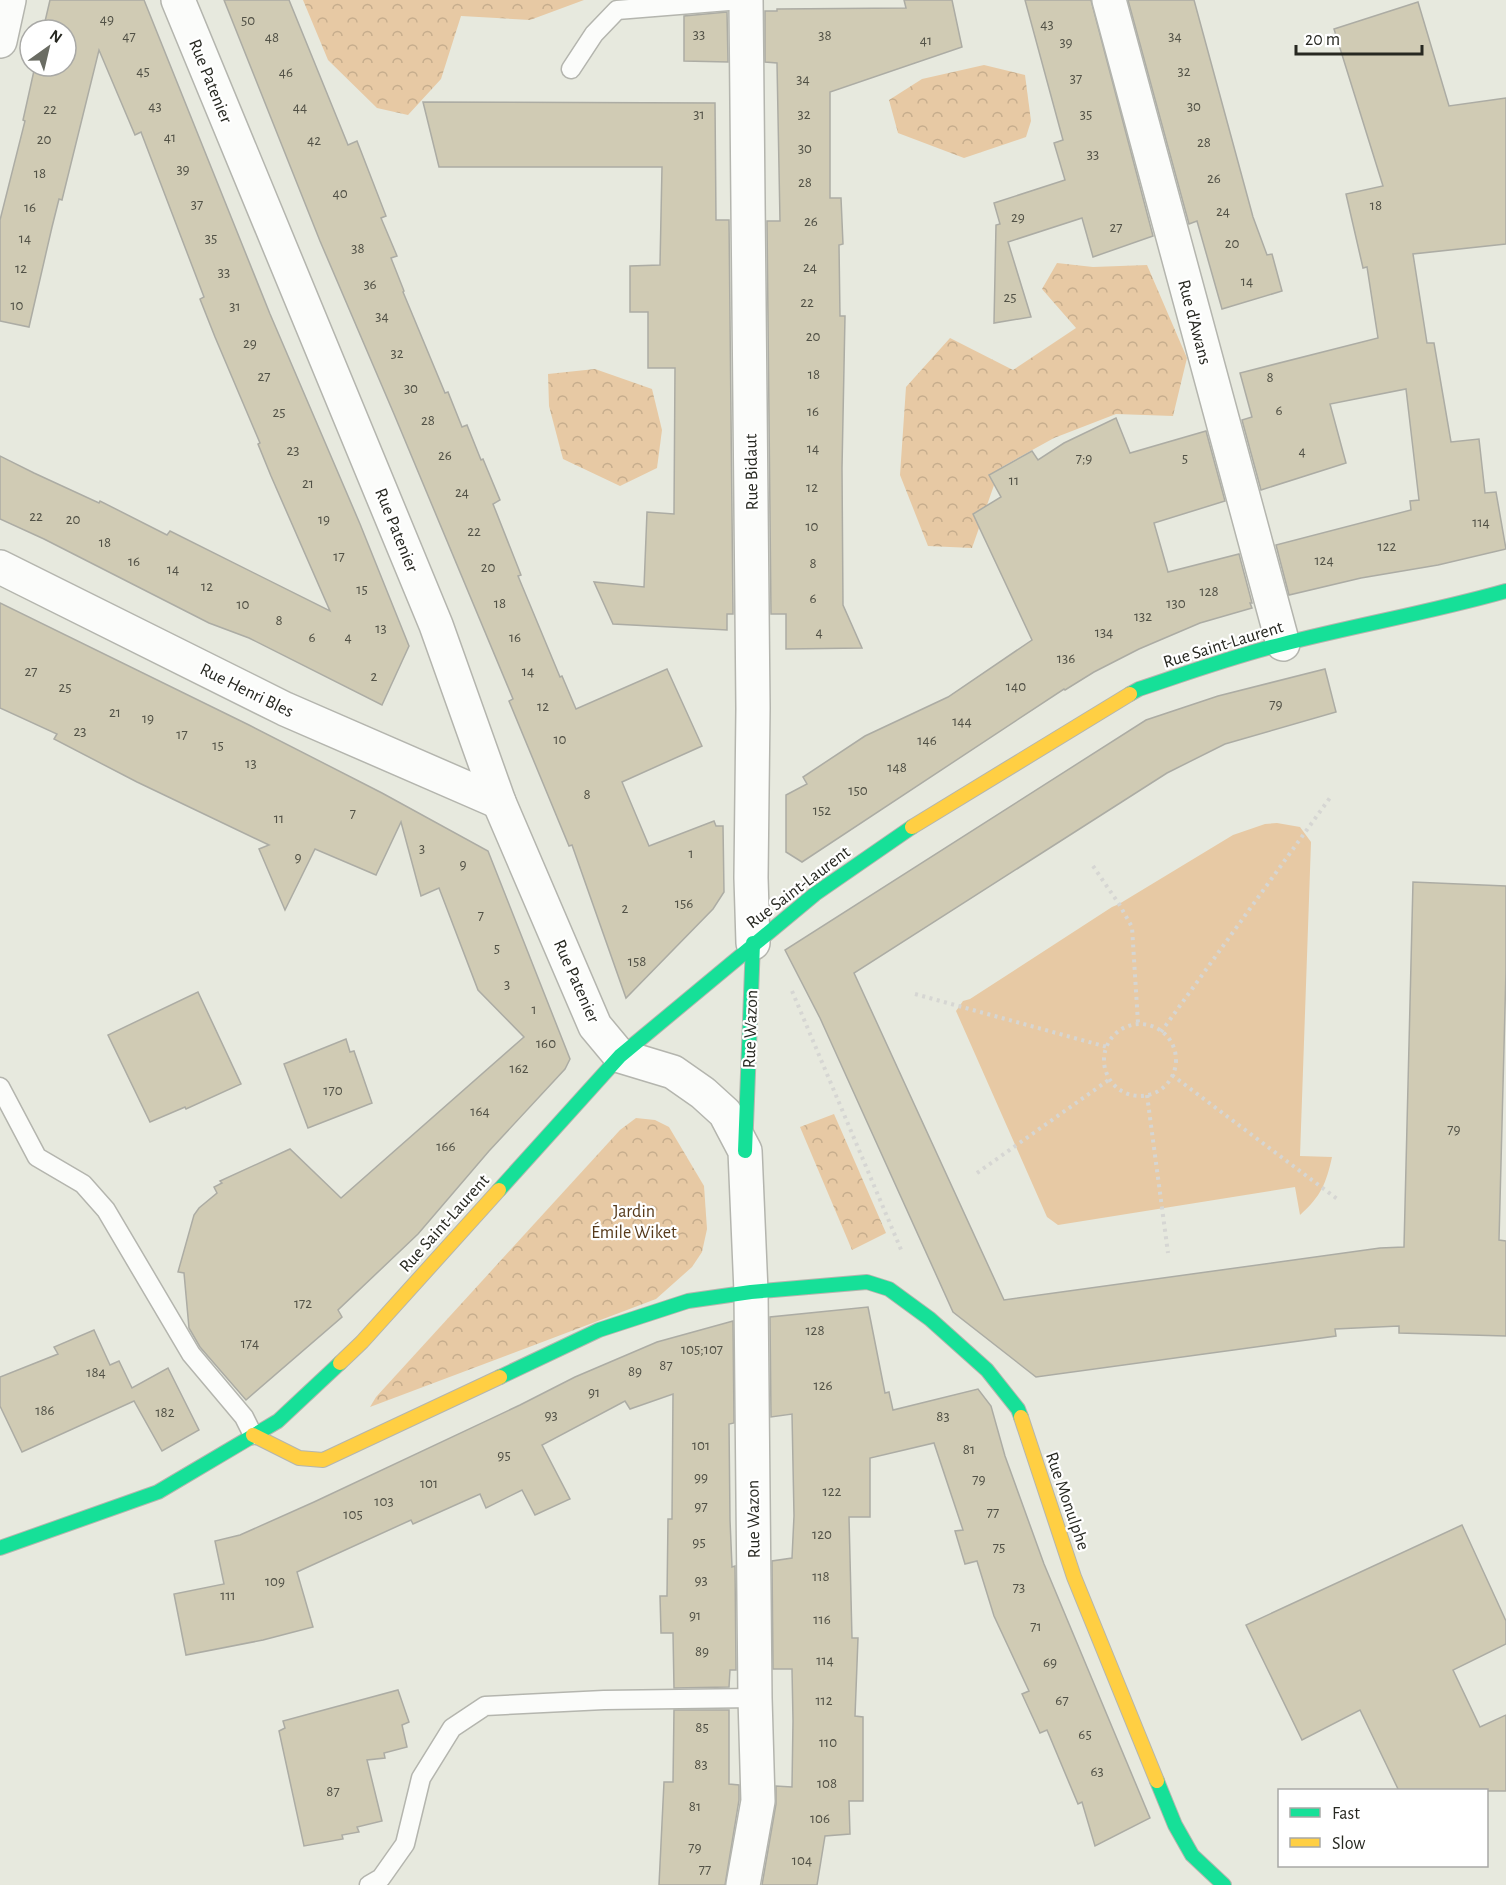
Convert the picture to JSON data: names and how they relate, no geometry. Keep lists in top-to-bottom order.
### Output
{
  "streets": {
    "street": [
      "Rue Patenier",
      "Rue d'Awans",
      "Rue Bidaut",
      "Rue Saint-Laurent",
      "Rue Henri Bles",
      "Rue Wazon",
      "Rue Monulphe"
    ]
  },
  "crossings": [
    ["Rue Patenier", "Rue Saint-Laurent"],
    ["Rue Patenier", "Rue Henri Bles"],
    ["Rue Patenier", "Rue Wazon"],
    ["Rue d'Awans", "Rue Saint-Laurent"],
    ["Rue Bidaut", "Rue Saint-Laurent"],
    ["Rue Bidaut", "Rue Wazon"],
    ["Rue Saint-Laurent", "Rue Wazon"],
    ["Rue Wazon", "Rue Monulphe"]
  ],
  "parks": ["Jardin Émile Wiket"],
  "house_numbers": [
    "49",
    "50",
    "43",
    "33",
    "38",
    "47",
    "34",
    "48",
    "41",
    "39",
    "45",
    "32",
    "46",
    "37",
    "34",
    "43",
    "30",
    "44",
    "22",
    "31",
    "32",
    "35",
    "41",
    "20",
    "42",
    "28",
    "30",
    "33",
    "39",
    "18",
    "26",
    "28",
    "40",
    "37",
    "18",
    "16",
    "24",
    "29",
    "26",
    "27",
    "14",
    "35",
    "20",
    "38",
    "24",
    "12",
    "33",
    "14",
    "36",
    "25",
    "22",
    "10",
    "31",
    "34",
    "20",
    "29",
    "32",
    "18",
    "27",
    "8",
    "30",
    "6",
    "16",
    "25",
    "28",
    "14",
    "23",
    "4",
    "26",
    "7;9",
    "5",
    "11",
    "21",
    "12",
    "24",
    "22",
    "20",
    "19",
    "114",
    "10",
    "22",
    "18",
    "122",
    "17",
    "124",
    "16",
    "8",
    "20",
    "14",
    "12",
    "15",
    "128",
    "6",
    "18",
    "130",
    "10",
    "132",
    "8",
    "13",
    "4",
    "134",
    "6",
    "4",
    "16",
    "136",
    "27",
    "14",
    "2",
    "140",
    "25",
    "79",
    "12",
    "21",
    "19",
    "144",
    "23",
    "17",
    "10",
    "146",
    "15",
    "13",
    "148",
    "150",
    "8",
    "152",
    "7",
    "11",
    "3",
    "1",
    "9",
    "9",
    "156",
    "2",
    "7",
    "5",
    "158",
    "3",
    "1",
    "160",
    "162",
    "170",
    "164",
    "79",
    "166",
    "172",
    "128",
    "174",
    "105;107",
    "87",
    "89",
    "184",
    "126",
    "91",
    "186",
    "182",
    "93",
    "83",
    "101",
    "81",
    "95",
    "99",
    "79",
    "101",
    "122",
    "103",
    "97",
    "77",
    "105",
    "120",
    "95",
    "75",
    "118",
    "93",
    "109",
    "73",
    "111",
    "91",
    "116",
    "71",
    "89",
    "114",
    "69",
    "112",
    "67",
    "85",
    "65",
    "110",
    "83",
    "63",
    "108",
    "87",
    "81",
    "106",
    "79",
    "104",
    "77"
  ],
  "legend": ["Fast", "Slow"],
  "scale_bar": "20 m",
  "north": "top right"
}
